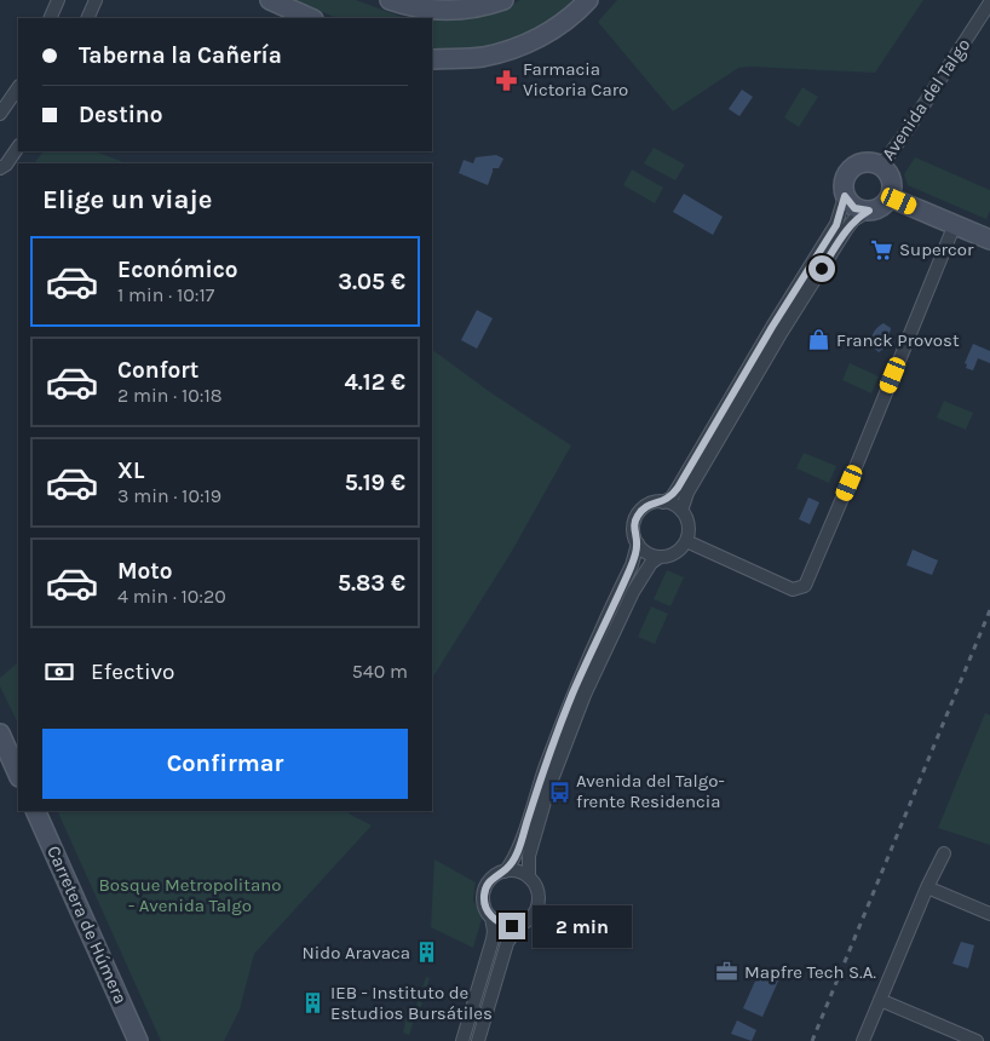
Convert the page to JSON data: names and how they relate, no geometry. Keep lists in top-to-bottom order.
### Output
{
  "streets": {
    "street": ["Avenida del Talgo", "Carretera de Húmera"]
  },
  "parks": ["Bosque Metropolitano - Avenida Talgo"],
  "places": {
    "pharmacy": ["Farmacia Victoria Caro"],
    "supermarket": ["Supercor"],
    "shop": ["Franck Provost"],
    "bus stop": ["Avenida del Talgo- frente Residencia"],
    "building": ["Nido Aravaca", "IEB - Instituto de Estudios Bursátiles"],
    "office": ["Mapfre Tech S.A."]
  },
  "page": {
    "banner": ["Taberna la Cañería", "Destino"],
    "heading": "Elige un viaje",
    "list": [
      {
        "name": "Económico",
        "note": "1 min · 10:17",
        "value": "3.05 €"
      },
      {
        "name": "Confort",
        "note": "2 min · 10:18",
        "value": "4.12 €"
      },
      {
        "name": "XL",
        "note": "3 min · 10:19",
        "value": "5.19 €"
      },
      {
        "name": "Moto",
        "note": "4 min · 10:20",
        "value": "5.83 €"
      }
    ],
    "pay": ["Efectivo", "540 m"],
    "buttons": "Confirmar",
    "bubble": "2 min"
  }
}
